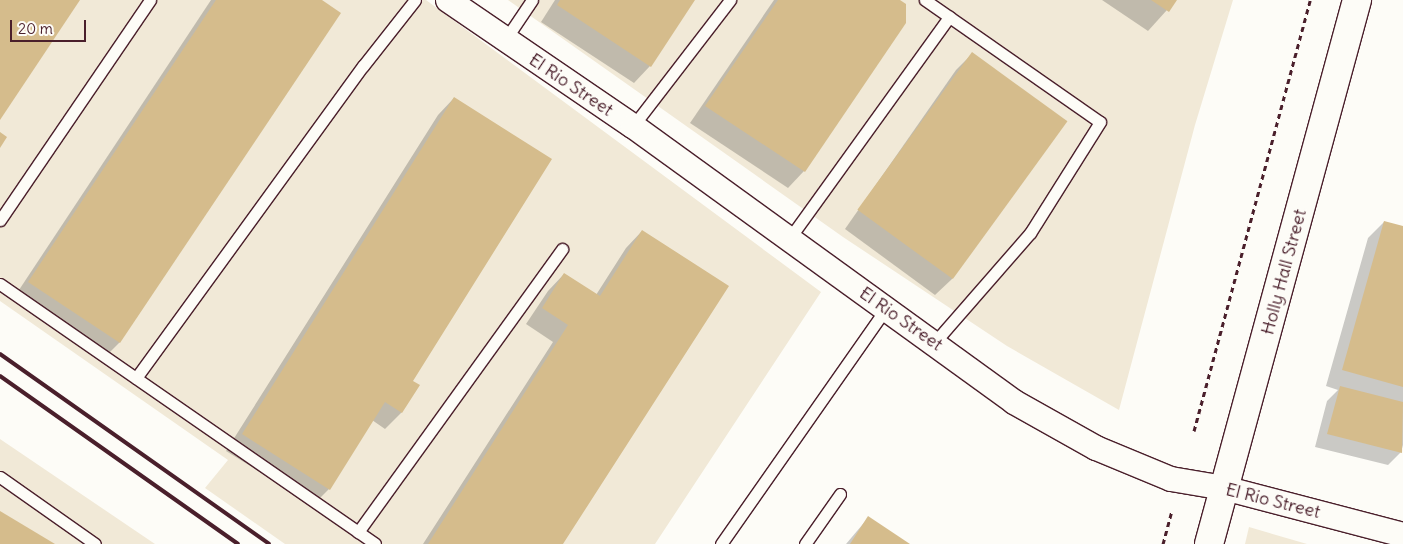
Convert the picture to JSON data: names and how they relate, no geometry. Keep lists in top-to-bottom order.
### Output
{
  "streets": {
    "street": ["El Rio Street", "Holly Hall Street"]
  },
  "crossings": [
    ["El Rio Street", "Holly Hall Street"]
  ],
  "scale_bar": "20 m"
}
